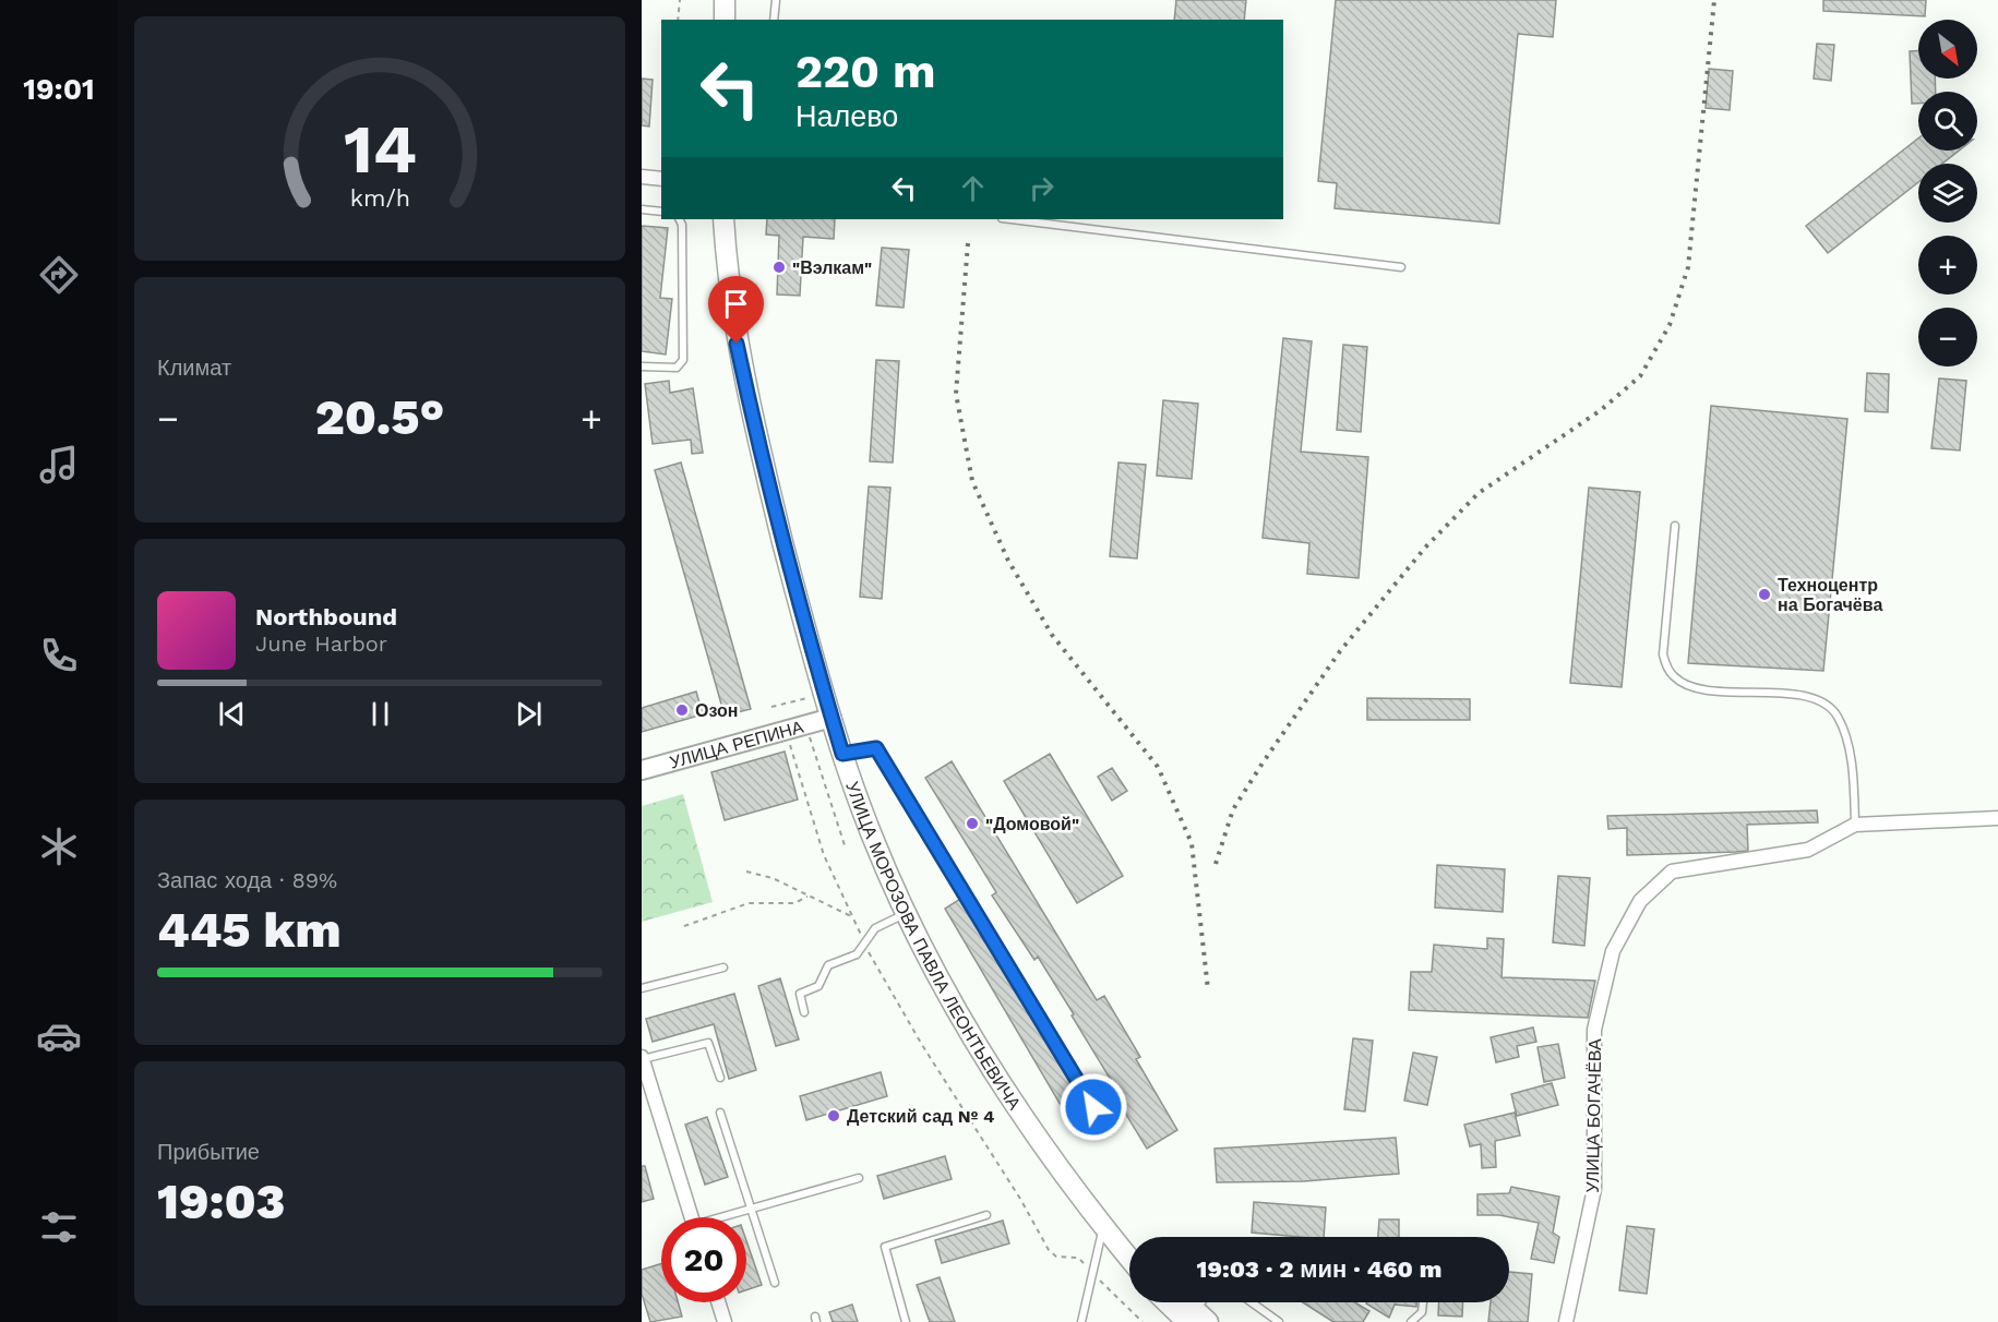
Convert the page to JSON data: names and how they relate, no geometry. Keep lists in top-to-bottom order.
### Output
{
  "streets": {
    "main road": ["УЛИЦА МОРОЗОВА ПАВЛА ЛЕОНТЬЕВИЧА"],
    "street": ["УЛИЦА РЕПИНА", "УЛИЦА БОГАЧЁВА"]
  },
  "crossings": [
    ["УЛИЦА РЕПИНА", "УЛИЦА МОРОЗОВА ПАВЛА ЛЕОНТЬЕВИЧА"]
  ],
  "places": [
    "\"Вэлкам\"",
    "Техноцентр на Богачёва",
    "Озон",
    "\"Домовой\"",
    "Детский сад № 4"
  ],
  "north": "bottom right",
  "page": {
    "tabs": "19:01",
    "map_buttons": ["+", "−"],
    "turn": ["220 m", "Налево"],
    "tile": [
      "Климат",
      ["Запас хода · 89%", "445 km"],
      ["Прибытие", "19:03"]
    ],
    "heat": ["−", "20.5°", "+"],
    "song": ["Northbound", "June Harbor"],
    "limit": "20",
    "trip": "19:03 · 2 мин · 460 m",
    "gauge": ["14", "km/h"]
  }
}
